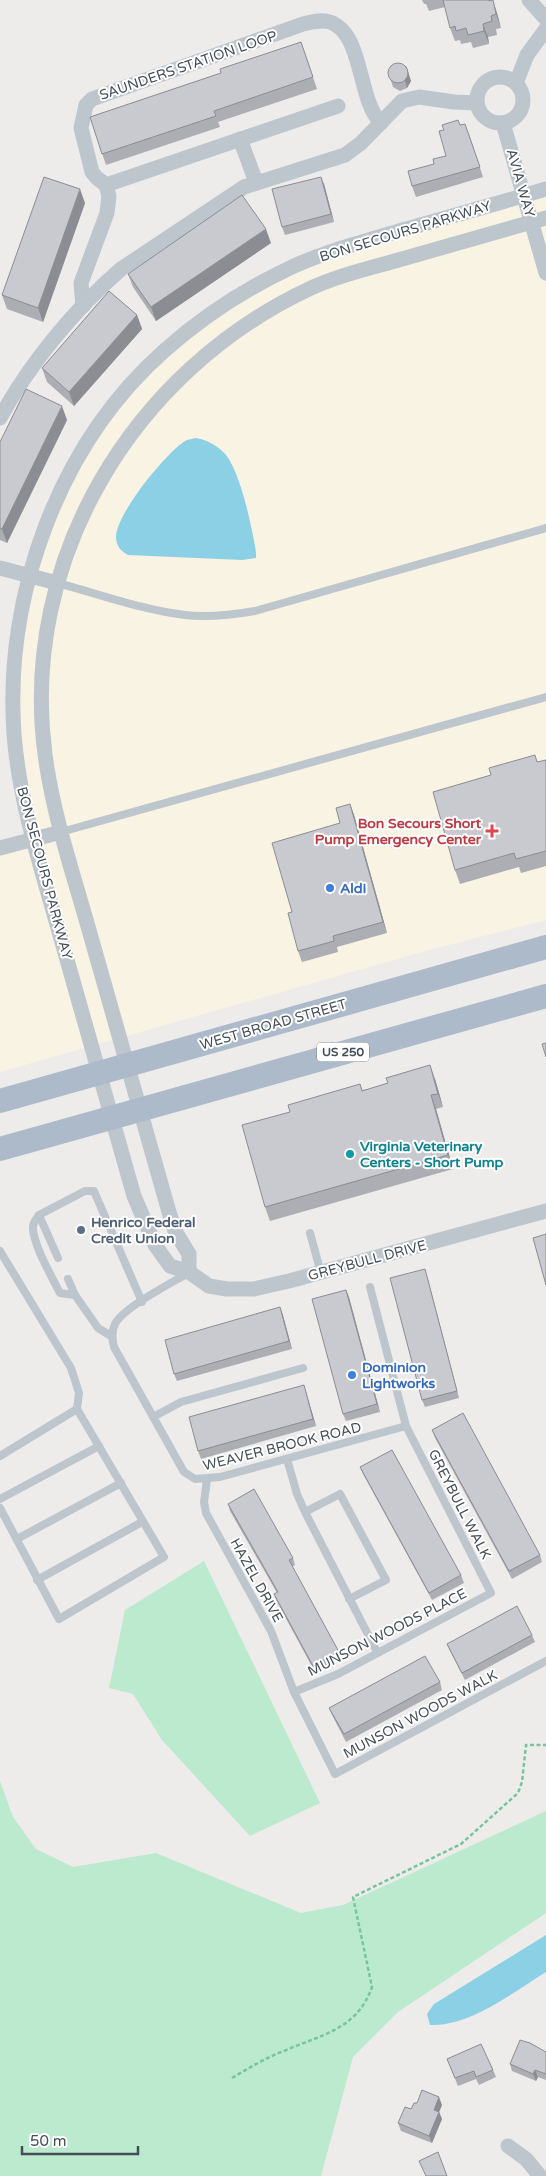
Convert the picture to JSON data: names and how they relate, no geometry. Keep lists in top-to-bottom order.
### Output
{
  "streets": {
    "main road": ["WEST BROAD STREET", "US 250"],
    "street": [
      "SAUNDERS STATION LOOP",
      "AVIA WAY",
      "BON SECOURS PARKWAY",
      "GREYBULL DRIVE"
    ],
    "lane": [
      "WEAVER BROOK ROAD",
      "GREYBULL WALK",
      "HAZEL DRIVE",
      "MUNSON WOODS PLACE",
      "MUNSON WOODS WALK"
    ]
  },
  "crossings": [
    ["AVIA WAY", "BON SECOURS PARKWAY"],
    ["BON SECOURS PARKWAY", "WEST BROAD STREET"],
    ["BON SECOURS PARKWAY", "US 250"],
    ["BON SECOURS PARKWAY", "GREYBULL DRIVE"],
    ["US 250", "GREYBULL DRIVE"],
    ["WEAVER BROOK ROAD", "GREYBULL WALK"],
    ["WEAVER BROOK ROAD", "HAZEL DRIVE"],
    ["GREYBULL WALK", "MUNSON WOODS PLACE"],
    ["HAZEL DRIVE", "MUNSON WOODS PLACE"],
    ["HAZEL DRIVE", "MUNSON WOODS WALK"],
    ["MUNSON WOODS PLACE", "MUNSON WOODS WALK"]
  ],
  "places": {
    "health": ["Bon Secours Short Pump Emergency Center"],
    "other": [
      "Aldi",
      "Virginia Veterinary Centers - Short Pump",
      "Henrico Federal Credit Union",
      "Dominion Lightworks"
    ]
  },
  "scale_bar": "50 m"
}
